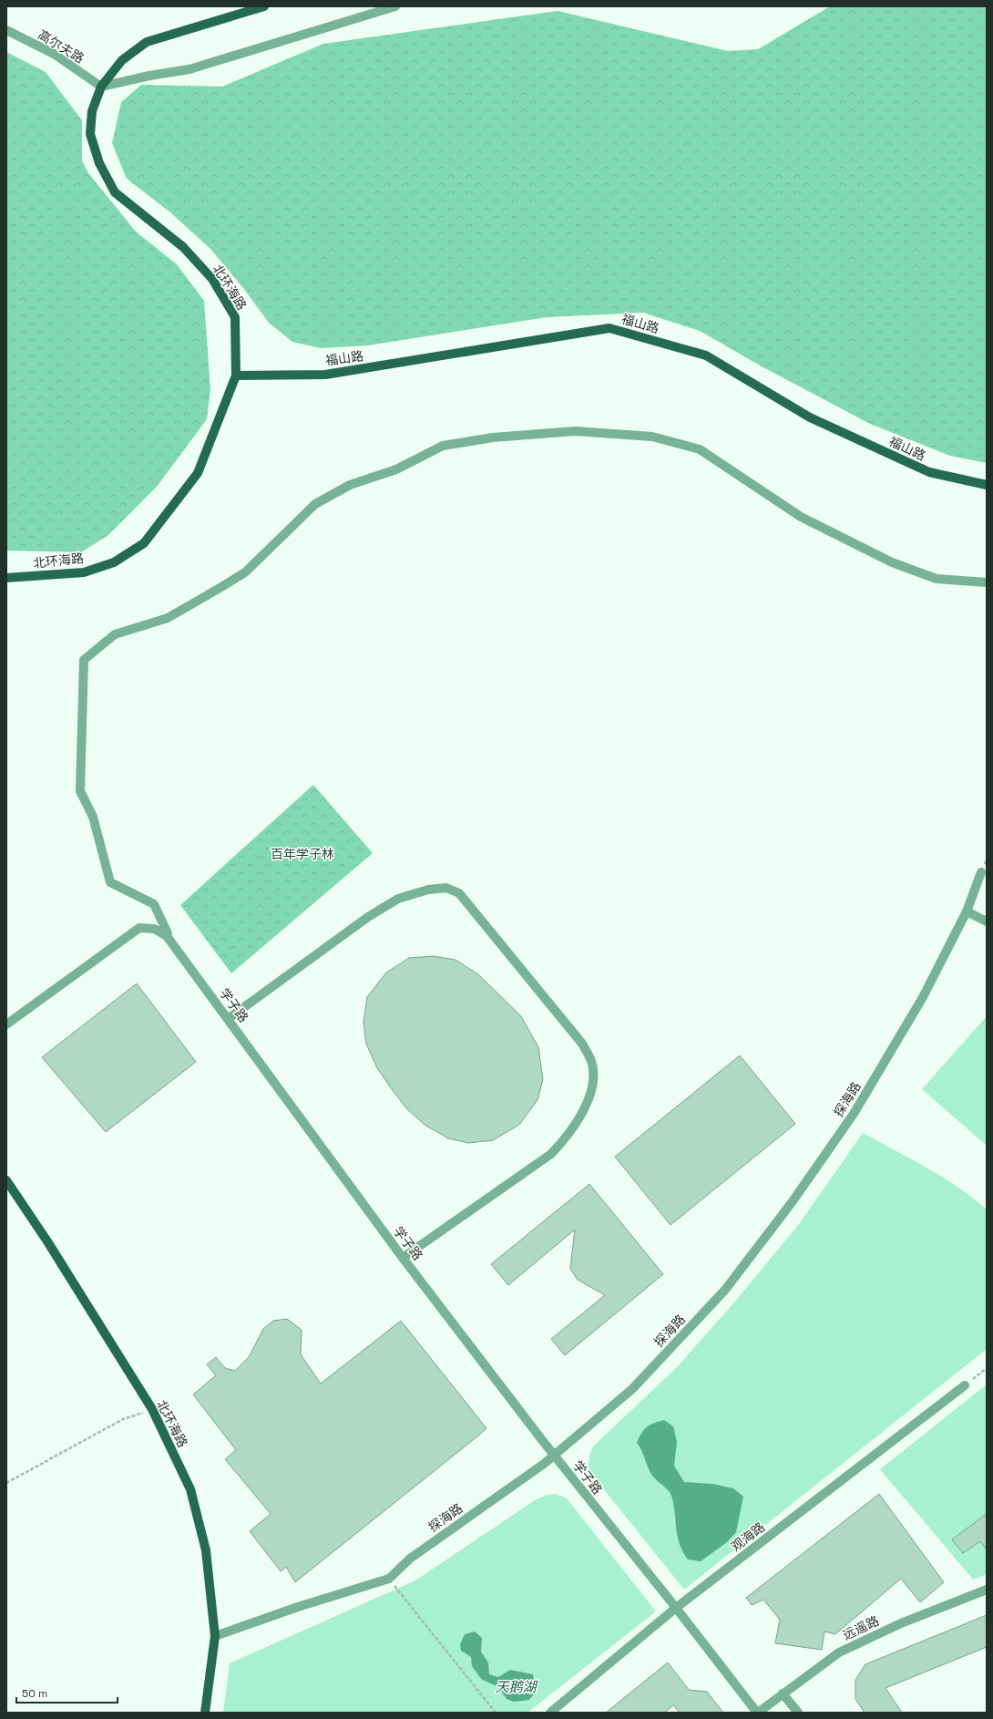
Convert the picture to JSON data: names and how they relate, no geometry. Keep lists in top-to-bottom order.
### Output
{
  "streets": {
    "main road": ["北环海路", "福山路"],
    "street": [
      "高尔夫路",
      "学子路",
      "探海路",
      "观海路",
      "远遥路"
    ]
  },
  "crossings": [
    ["高尔夫路", "北环海路"],
    ["北环海路", "福山路"],
    ["北环海路", "探海路"],
    ["学子路", "探海路"],
    ["学子路", "观海路"],
    ["学子路", "远遥路"]
  ],
  "water": ["天鹅湖"],
  "parks": ["百年学子林"],
  "scale_bar": "50 m"
}
